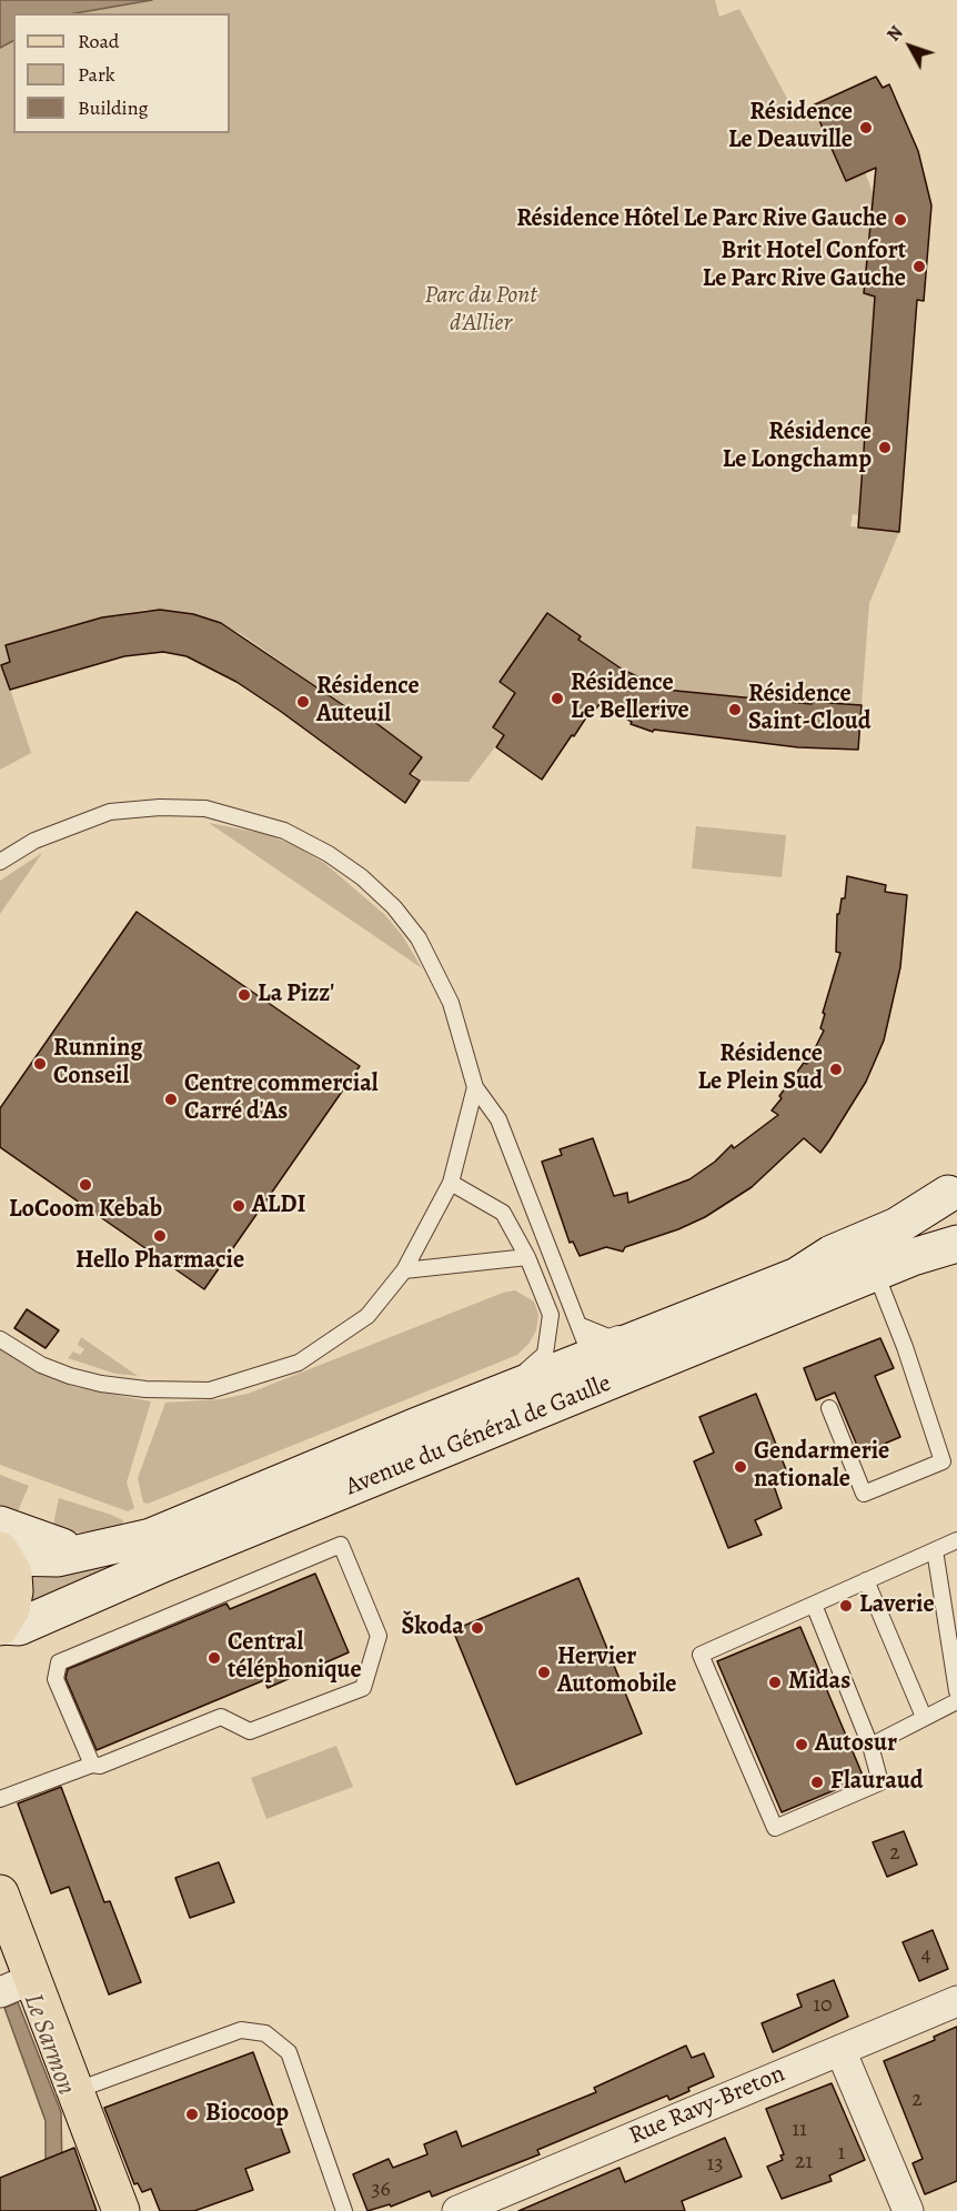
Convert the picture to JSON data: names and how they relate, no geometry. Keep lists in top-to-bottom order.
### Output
{
  "streets": {
    "main road": ["Avenue du Général de Gaulle"],
    "street": ["Rue Ravy-Breton"]
  },
  "water": ["Le Sarmon"],
  "parks": ["Parc du Pont d'Allier"],
  "places": [
    "Résidence Le Deauville",
    "Résidence Hôtel Le Parc Rive Gauche",
    "Brit Hotel Confort Le Parc Rive Gauche",
    "Résidence Le Longchamp",
    "Résidence Le Bellerive",
    "Résidence Auteuil",
    "Résidence Saint-Cloud",
    "La Pizz'",
    "Running Conseil",
    "Résidence Le Plein Sud",
    "Centre commercial Carré d'As",
    "LoCoom Kebab",
    "ALDI",
    "Hello Pharmacie",
    "Gendarmerie nationale",
    "Laverie",
    "Škoda",
    "Central téléphonique",
    "Hervier Automobile",
    "Midas",
    "Autosur",
    "Flauraud",
    "Biocoop"
  ],
  "house_numbers": [
    "2",
    "4",
    "10",
    "2",
    "11",
    "1",
    "21",
    "13",
    "36"
  ],
  "legend": ["Road", "Park", "Building"],
  "north": "top left"
}
